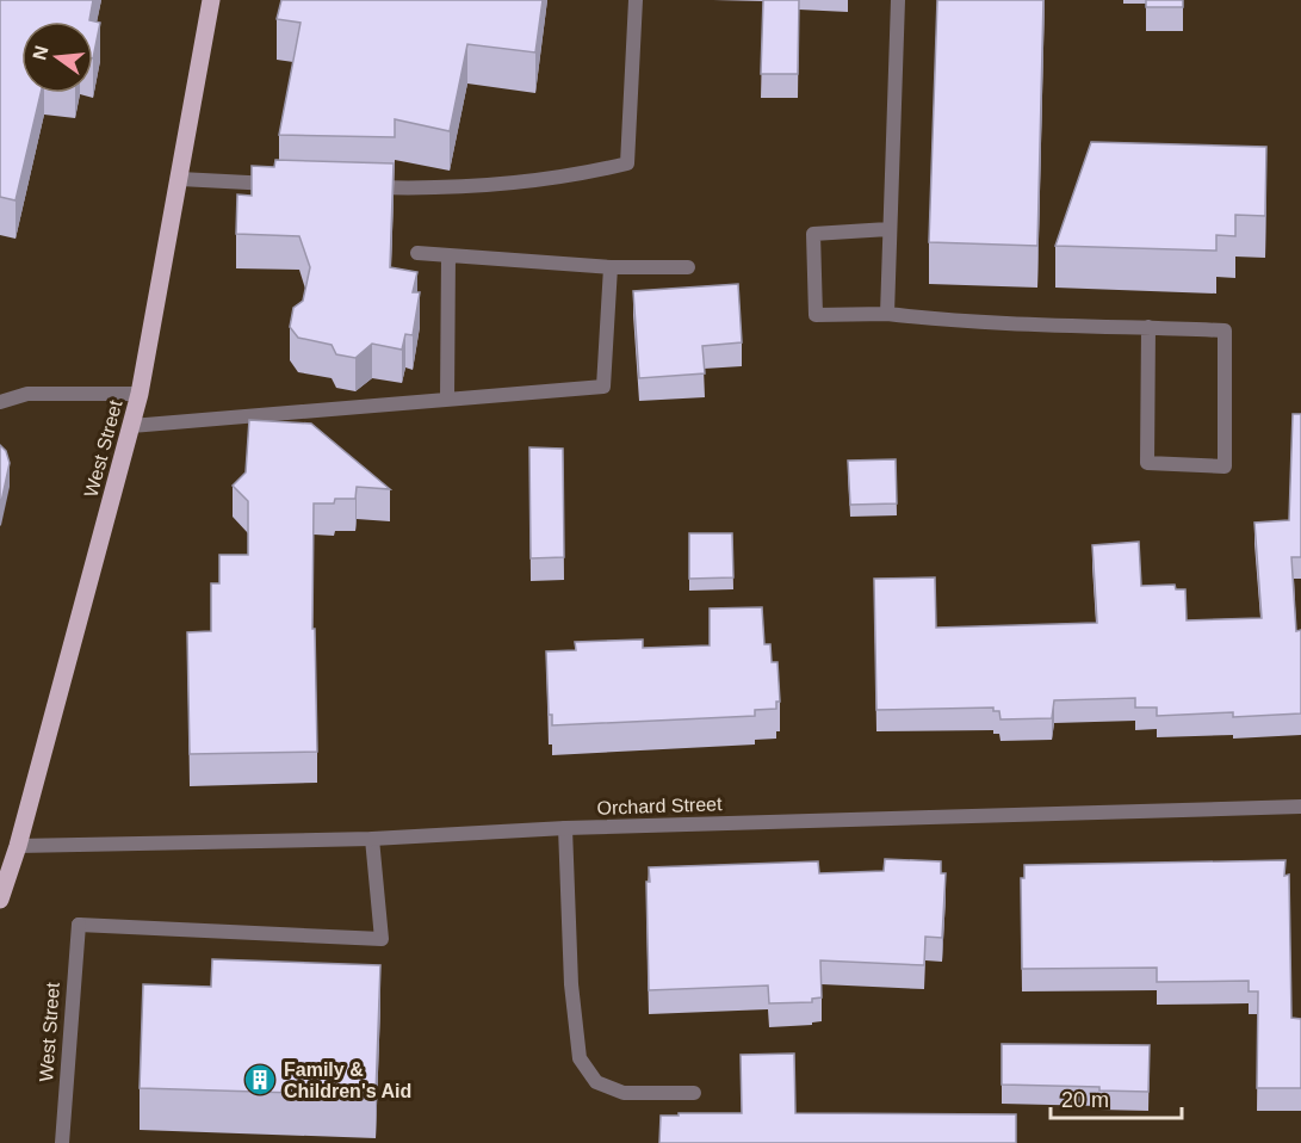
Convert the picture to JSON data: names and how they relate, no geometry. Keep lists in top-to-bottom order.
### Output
{
  "streets": {
    "main road": ["West Street"],
    "street": ["Orchard Street"]
  },
  "crossings": [
    ["West Street", "Orchard Street"]
  ],
  "places": {
    "building": ["Family & Children's Aid"]
  },
  "scale_bar": "20 m",
  "north": "left"
}
